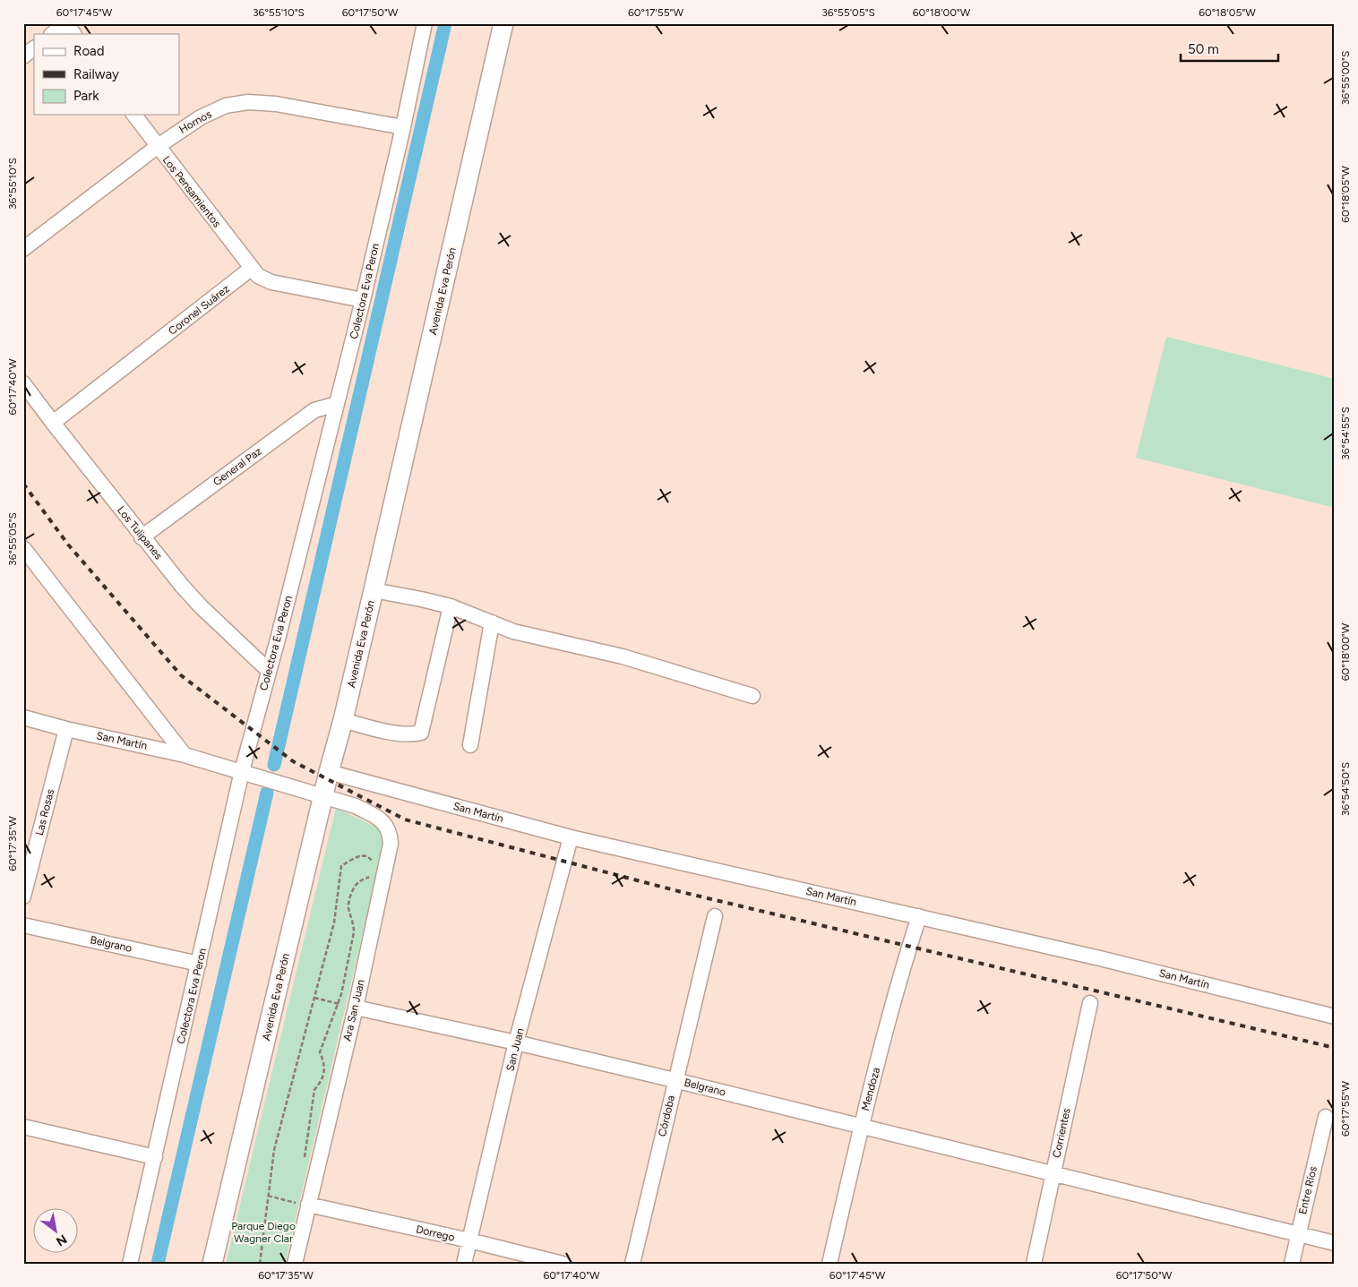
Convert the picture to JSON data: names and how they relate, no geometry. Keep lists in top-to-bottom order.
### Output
{
  "streets": {
    "main road": ["Avenida Eva Perón"],
    "street": [
      "Hornos",
      "Los Pensamientos",
      "Colectora Eva Peron",
      "Coronel Suárez",
      "General Paz",
      "Los Tulipanes",
      "San Martín",
      "Las Rosas",
      "Belgrano",
      "Ara San Juan",
      "San Juan",
      "Mendoza",
      "Córdoba",
      "Corrientes",
      "Entre Ríos",
      "Dorrego"
    ]
  },
  "crossings": [
    ["Hornos", "Los Pensamientos"],
    ["Hornos", "Colectora Eva Peron"],
    ["Los Pensamientos", "Coronel Suárez"],
    ["Colectora Eva Peron", "General Paz"],
    ["Colectora Eva Peron", "Los Tulipanes"],
    ["Colectora Eva Peron", "San Martín"],
    ["Colectora Eva Peron", "Belgrano"],
    ["Avenida Eva Perón", "San Martín"],
    ["Avenida Eva Perón", "Ara San Juan"],
    ["Coronel Suárez", "Los Tulipanes"],
    ["General Paz", "Los Tulipanes"],
    ["San Martín", "Las Rosas"],
    ["San Martín", "Ara San Juan"],
    ["San Martín", "San Juan"],
    ["San Martín", "Mendoza"],
    ["Belgrano", "Ara San Juan"],
    ["Belgrano", "San Juan"],
    ["Belgrano", "Mendoza"],
    ["Belgrano", "Córdoba"],
    ["Belgrano", "Corrientes"],
    ["Belgrano", "Entre Ríos"],
    ["Ara San Juan", "Dorrego"],
    ["San Juan", "Dorrego"]
  ],
  "parks": ["Parque Diego Wagner Clar"],
  "legend": ["Road", "Railway", "Park"],
  "scale_bar": "50 m",
  "north": "bottom right",
  "coordinates": [
    "60°17'45\"W",
    "36°55'10\"S",
    "60°17'50\"W",
    "60°17'55\"W",
    "36°55'05\"S",
    "60°18'00\"W",
    "60°18'05\"W",
    "36°55'00\"S",
    "60°17'40\"W",
    "36°54'55\"S",
    "36°54'50\"S",
    "60°17'35\"W"
  ]
}
